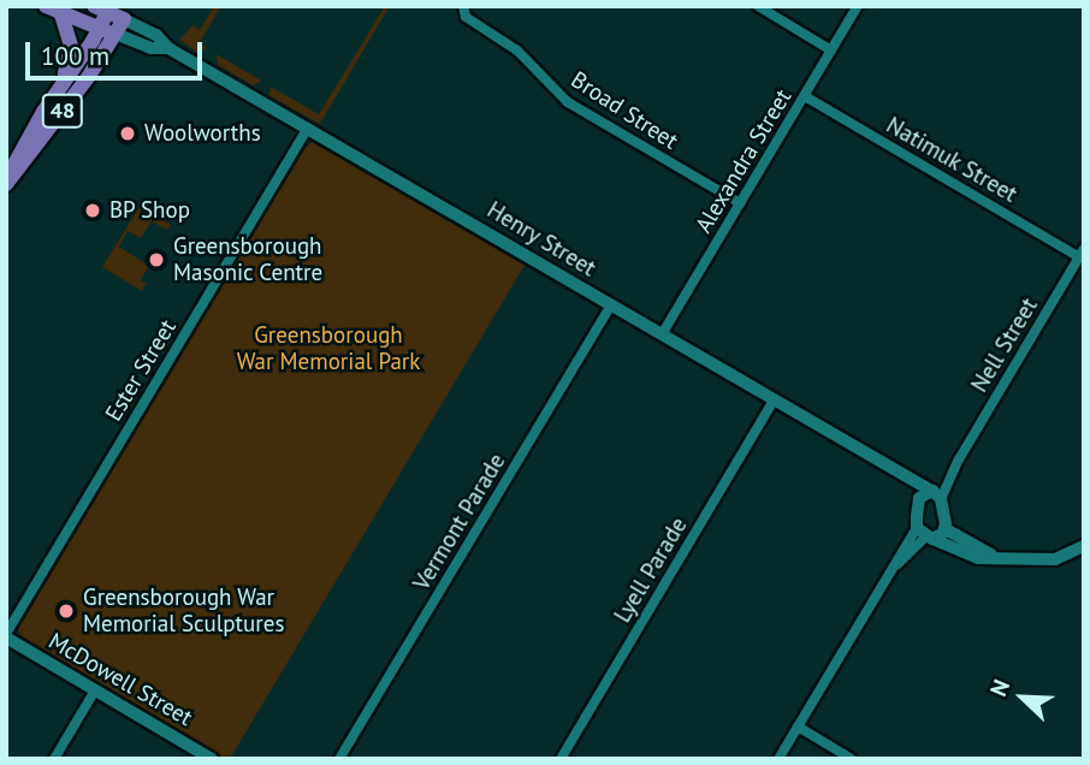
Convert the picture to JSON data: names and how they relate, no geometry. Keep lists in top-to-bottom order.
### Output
{
  "streets": {
    "main road": ["48"],
    "street": [
      "Broad Street",
      "Natimuk Street",
      "Alexandra Street",
      "Henry Street",
      "Nell Street",
      "Ester Street",
      "Vermont Parade",
      "Lyell Parade",
      "McDowell Street"
    ]
  },
  "crossings": [
    ["48", "Henry Street"],
    ["Broad Street", "Alexandra Street"],
    ["Natimuk Street", "Alexandra Street"],
    ["Natimuk Street", "Nell Street"],
    ["Alexandra Street", "Henry Street"],
    ["Henry Street", "Nell Street"],
    ["Henry Street", "Ester Street"],
    ["Henry Street", "Vermont Parade"],
    ["Henry Street", "Lyell Parade"],
    ["Ester Street", "McDowell Street"]
  ],
  "parks": ["Greensborough War Memorial Park"],
  "places": [
    "Woolworths",
    "BP Shop",
    "Greensborough Masonic Centre",
    "Greensborough War Memorial Sculptures"
  ],
  "scale_bar": "100 m",
  "north": "top left"
}
